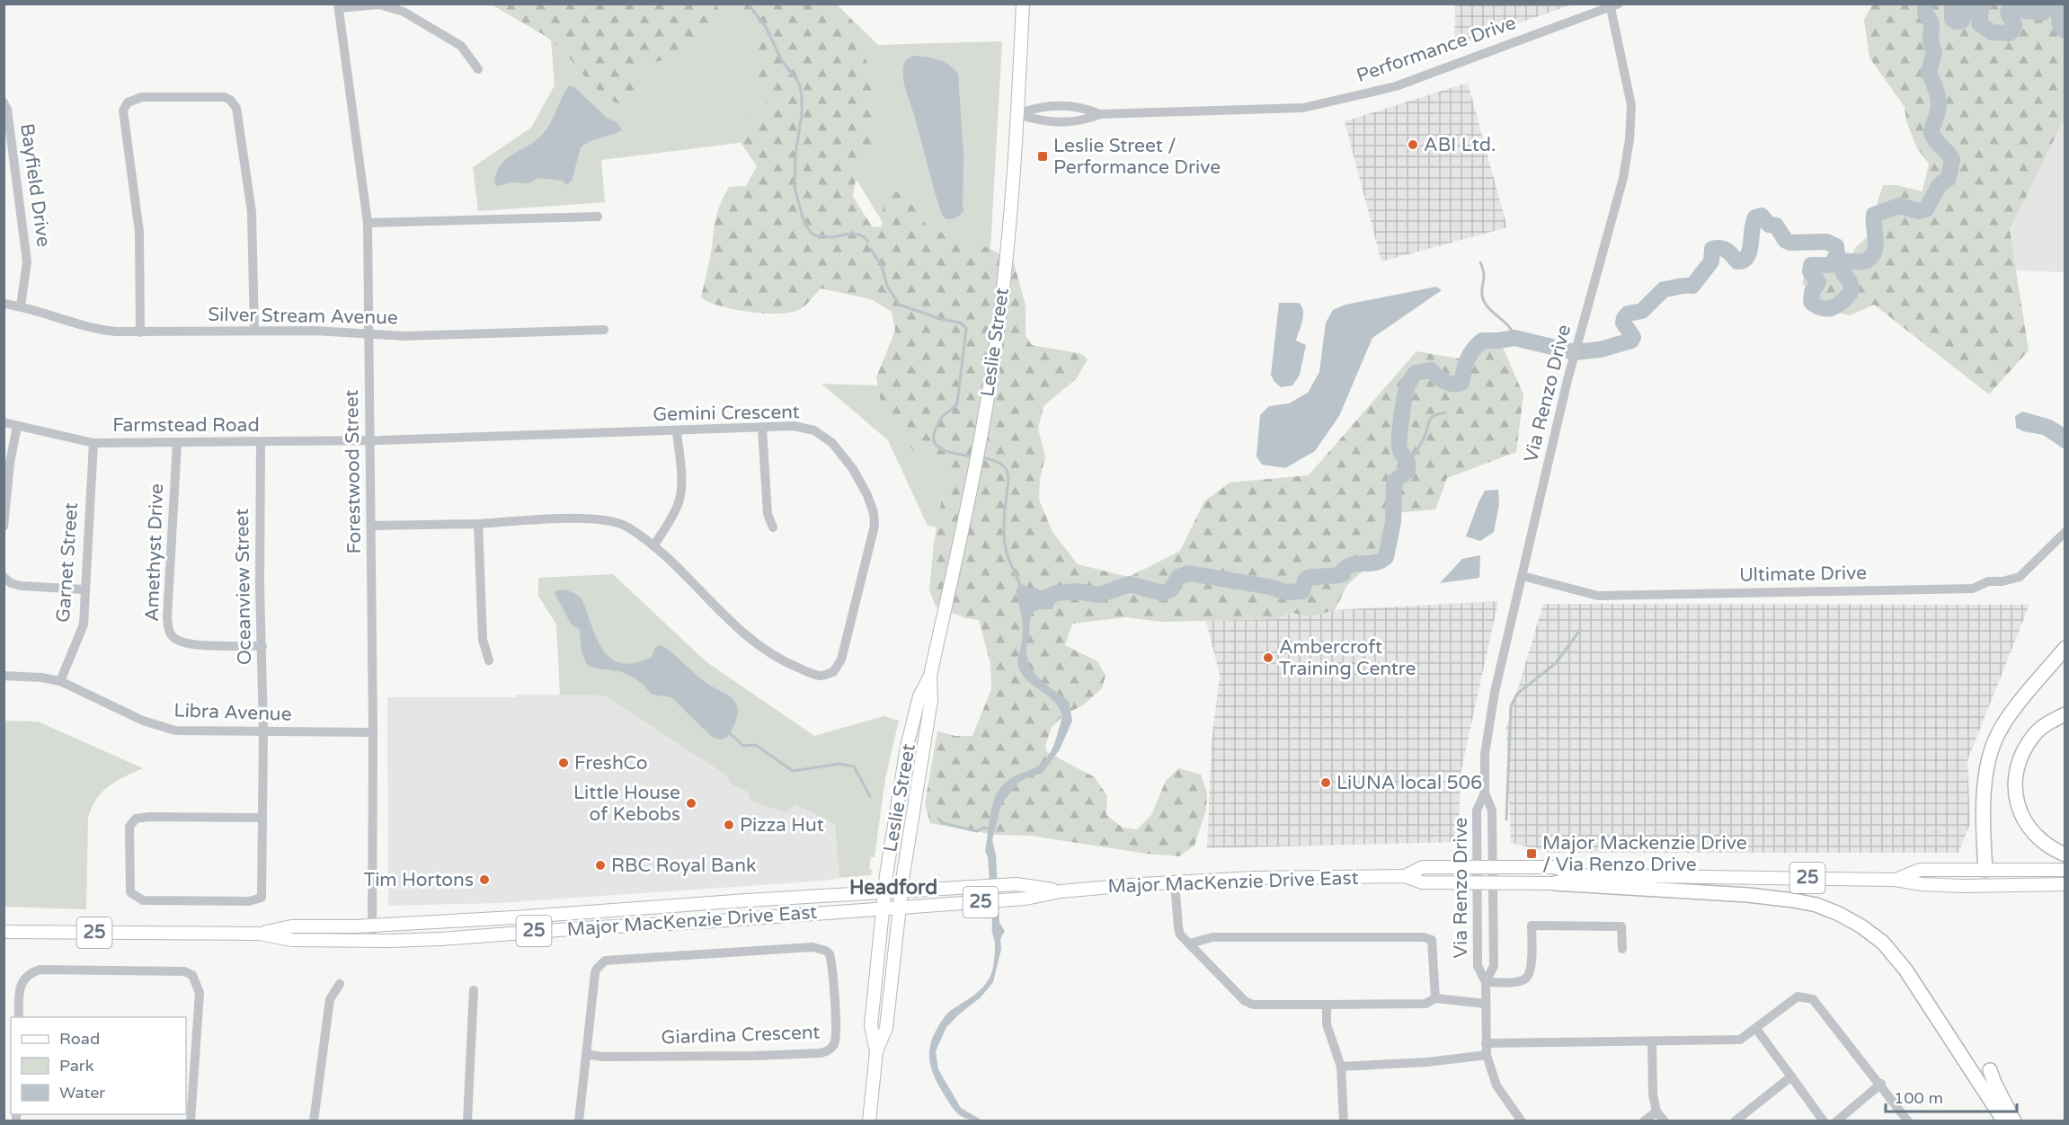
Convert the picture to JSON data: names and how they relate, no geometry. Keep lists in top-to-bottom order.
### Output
{
  "streets": {
    "main road": ["Leslie Street", "25", "Major MacKenzie Drive East"],
    "street": [
      "Performance Drive",
      "Bayfield Drive",
      "Silver Stream Avenue",
      "Via Renzo Drive",
      "Gemini Crescent",
      "Farmstead Road",
      "Forestwood Street",
      "Amethyst Drive",
      "Garnet Street",
      "Ultimate Drive",
      "Oceanview Street",
      "Libra Avenue",
      "Giardina Crescent"
    ]
  },
  "crossings": [
    ["Performance Drive", "Leslie Street"],
    ["Performance Drive", "Via Renzo Drive"],
    ["Bayfield Drive", "Silver Stream Avenue"],
    ["Silver Stream Avenue", "Forestwood Street"],
    ["Leslie Street", "Major MacKenzie Drive East"],
    ["Via Renzo Drive", "Ultimate Drive"],
    ["Via Renzo Drive", "Major MacKenzie Drive East"],
    ["Gemini Crescent", "Farmstead Road"],
    ["Gemini Crescent", "Forestwood Street"],
    ["Farmstead Road", "Forestwood Street"],
    ["Farmstead Road", "Amethyst Drive"],
    ["Farmstead Road", "Garnet Street"],
    ["Farmstead Road", "Oceanview Street"],
    ["Forestwood Street", "Libra Avenue"],
    ["Forestwood Street", "Major MacKenzie Drive East"],
    ["Amethyst Drive", "Oceanview Street"],
    ["Garnet Street", "Libra Avenue"],
    ["Oceanview Street", "Libra Avenue"]
  ],
  "districts": ["Headford"],
  "places": {
    "other": [
      "ABI Ltd.",
      "Ambercroft Training Centre",
      "FreshCo",
      "LiUNA local 506",
      "Little House of Kebobs",
      "Pizza Hut",
      "RBC Royal Bank",
      "Tim Hortons"
    ],
    "transit": ["Leslie Street / Performance Drive", "Major Mackenzie Drive / Via Renzo Drive"]
  },
  "legend": ["Road", "Park", "Water"],
  "scale_bar": "100 m"
}
